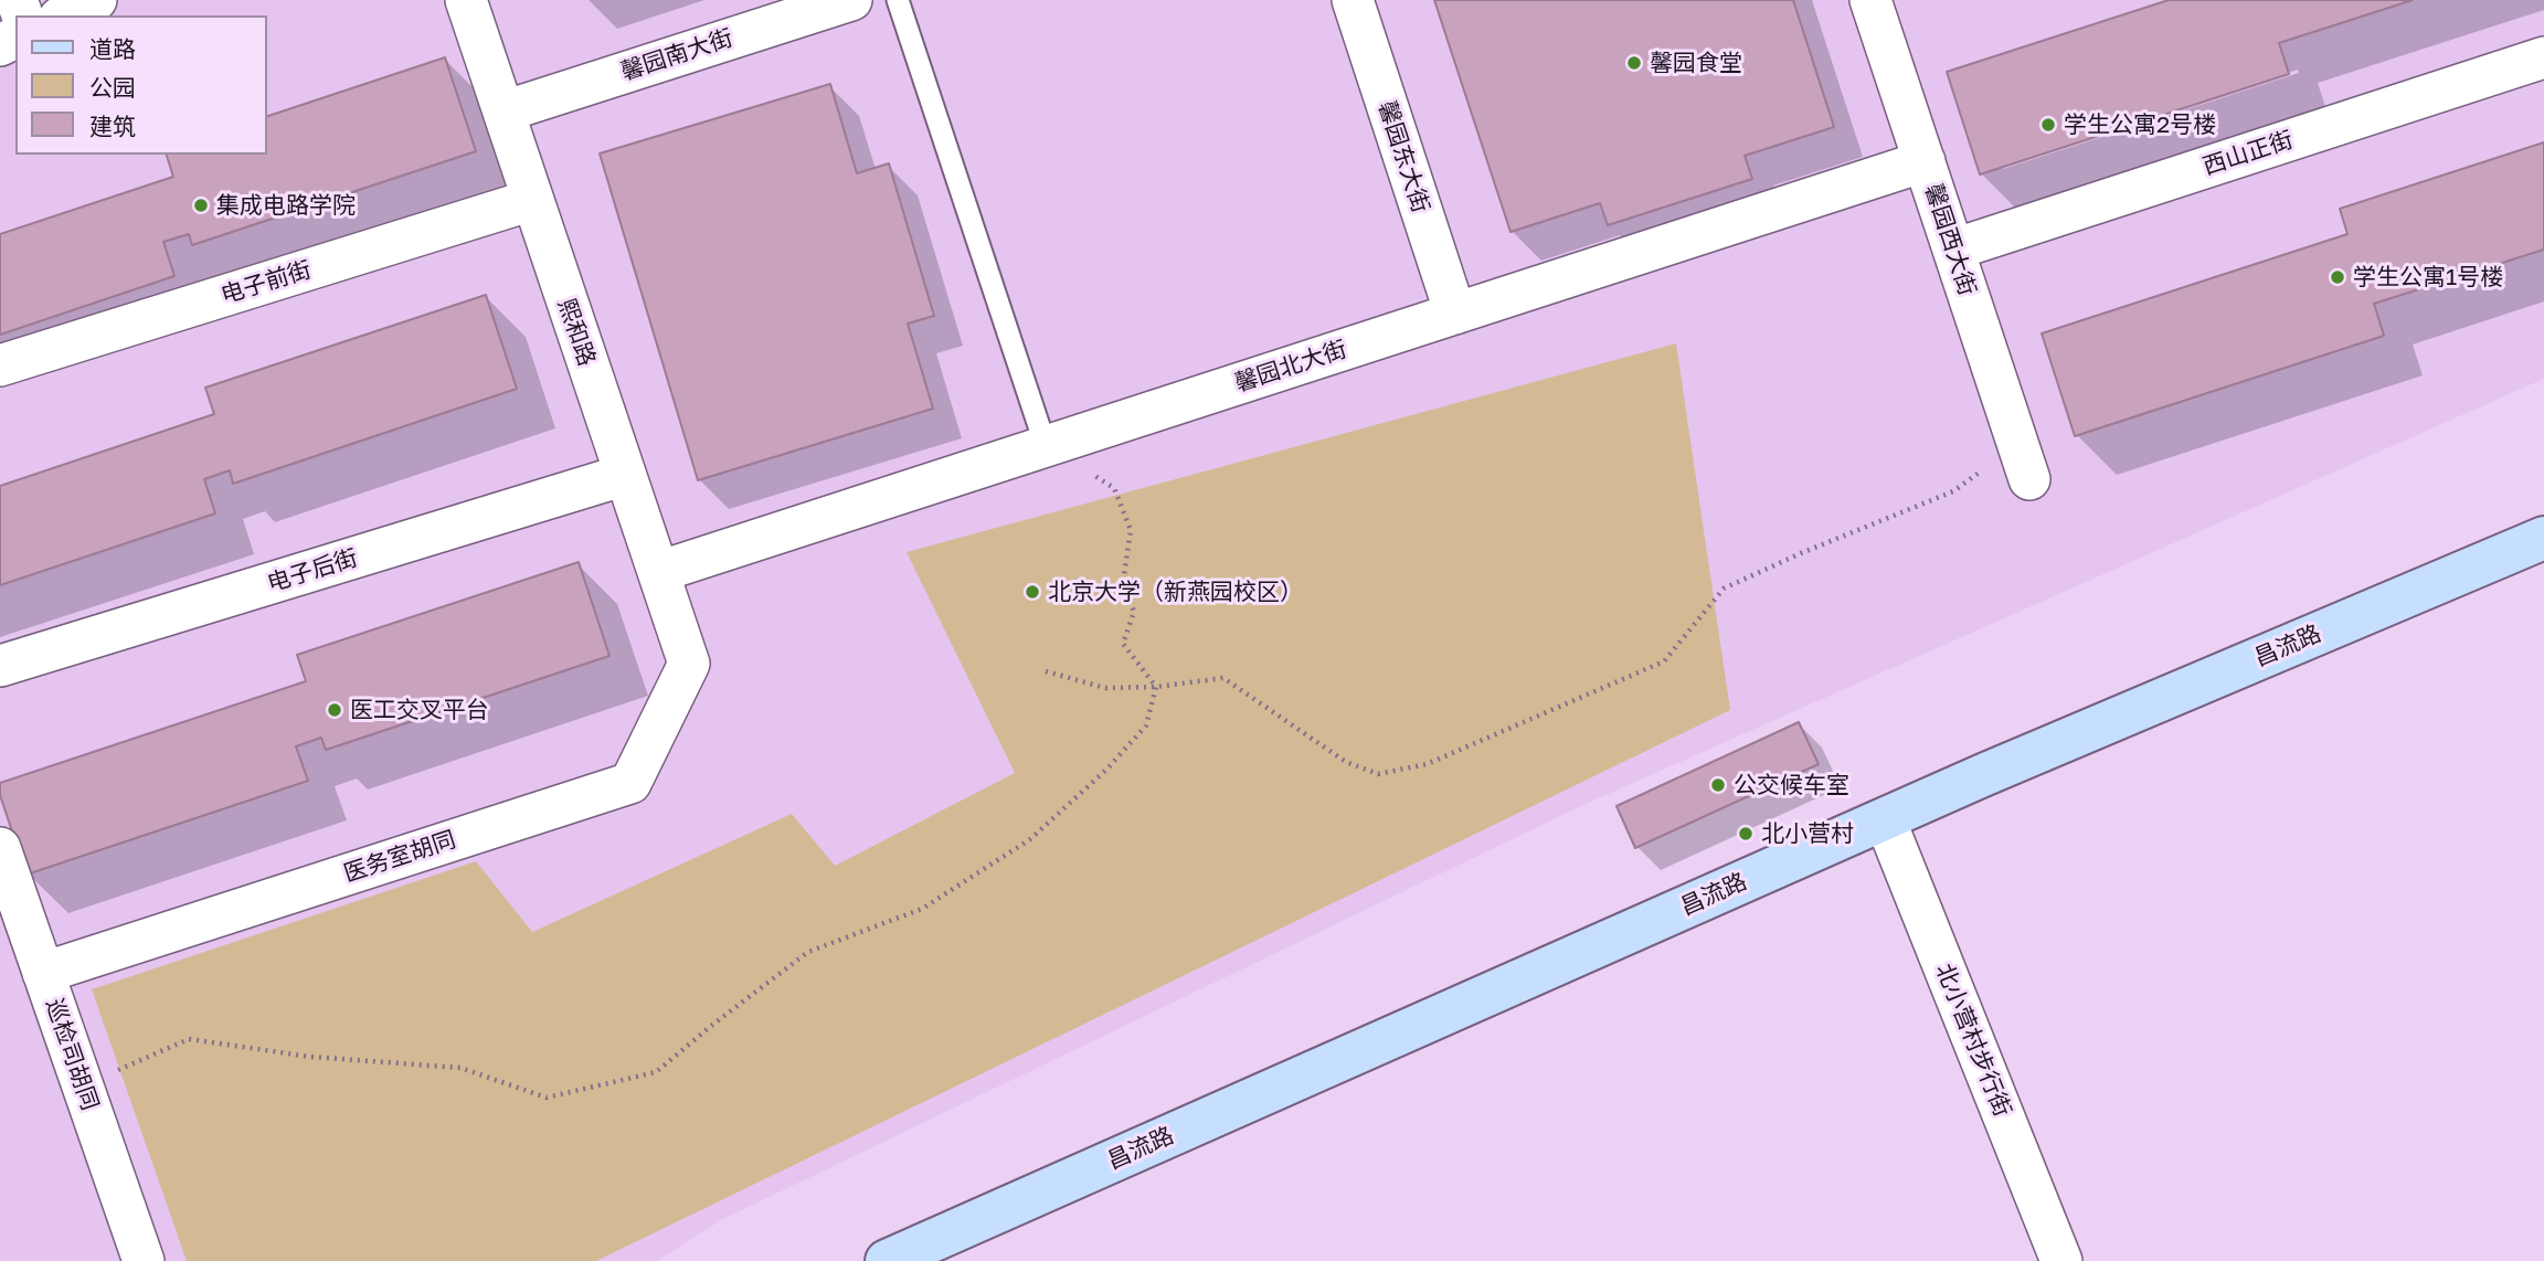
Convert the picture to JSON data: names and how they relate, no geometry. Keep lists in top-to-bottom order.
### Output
{
  "streets": {
    "main road": ["昌流路"],
    "street": [
      "馨园南大街",
      "西山正街",
      "馨园东大街",
      "馨园西大街",
      "电子前街",
      "熙和路",
      "馨园北大街",
      "电子后街",
      "医务室胡同",
      "北小营村步行街",
      "巡检司胡同"
    ]
  },
  "crossings": [
    ["馨园南大街", "熙和路"],
    ["西山正街", "馨园西大街"],
    ["馨园东大街", "馨园北大街"],
    ["馨园西大街", "馨园北大街"],
    ["电子前街", "熙和路"],
    ["熙和路", "馨园北大街"],
    ["熙和路", "电子后街"],
    ["熙和路", "医务室胡同"],
    ["昌流路", "北小营村步行街"],
    ["医务室胡同", "巡检司胡同"]
  ],
  "places": [
    "馨园食堂",
    "学生公寓2号楼",
    "集成电路学院",
    "学生公寓1号楼",
    "北京大学（新燕园校区）",
    "医工交叉平台",
    "公交候车室",
    "北小营村"
  ],
  "legend": ["道路", "公园", "建筑"]
}
